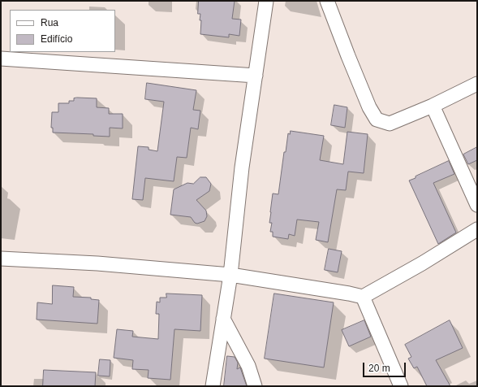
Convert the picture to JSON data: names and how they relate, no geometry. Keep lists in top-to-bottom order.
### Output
{
  "legend": ["Rua", "Edifício"],
  "scale_bar": "20 m"
}
